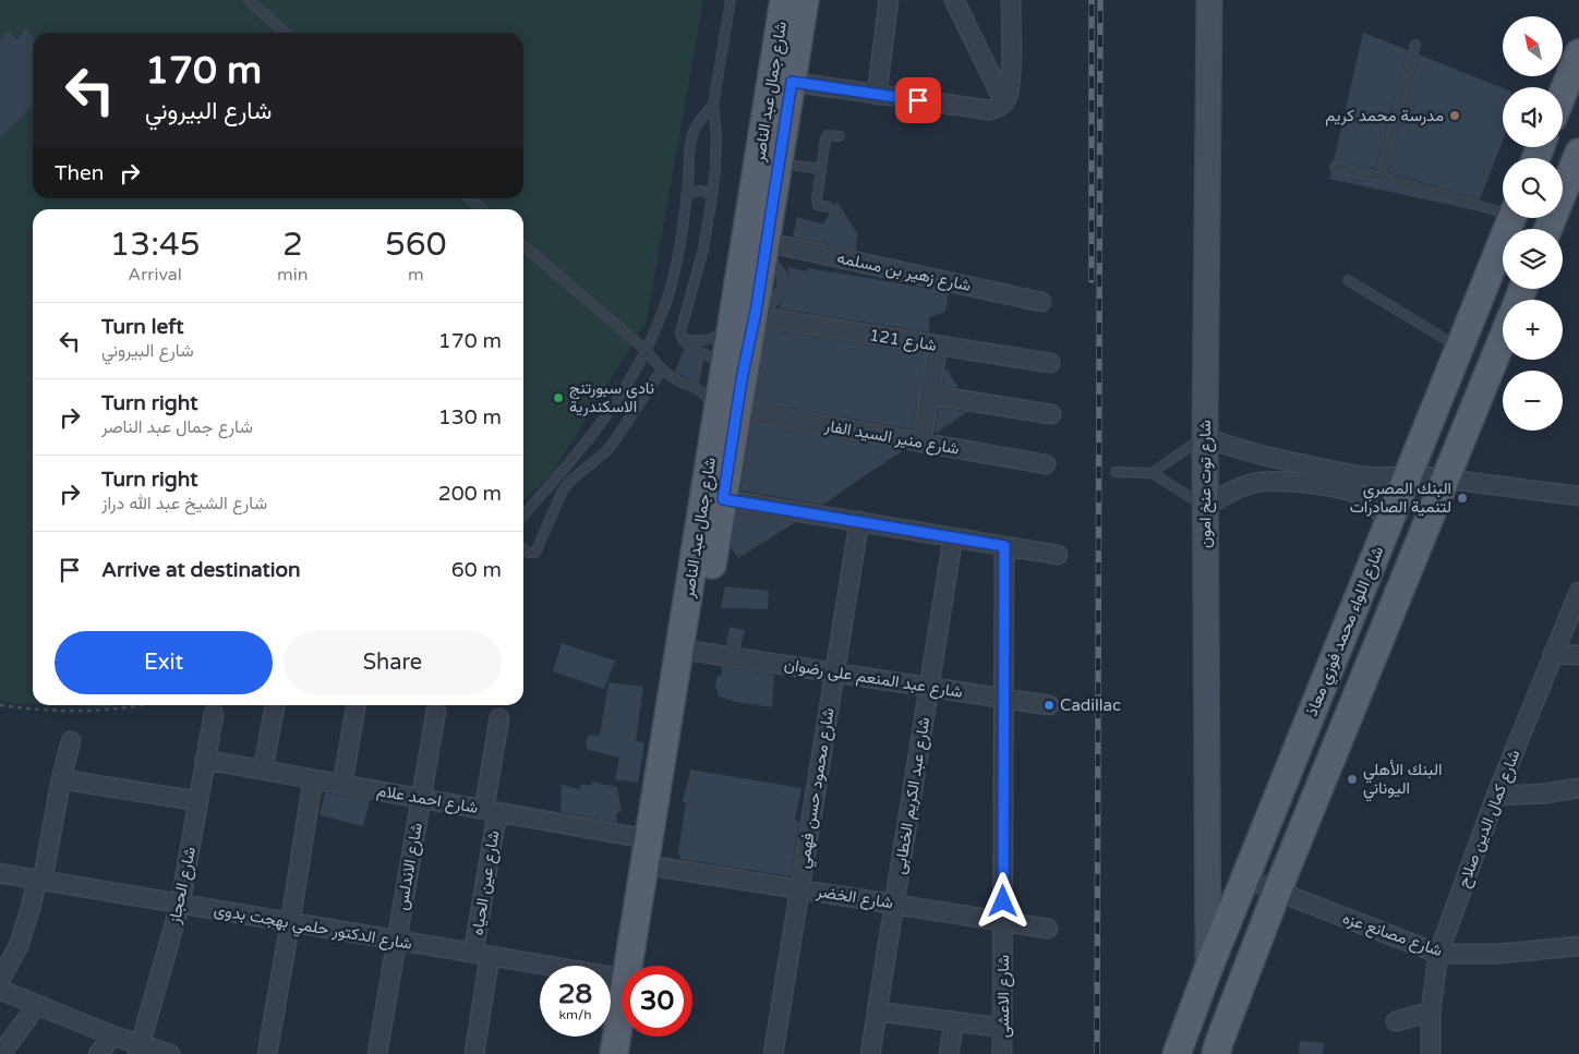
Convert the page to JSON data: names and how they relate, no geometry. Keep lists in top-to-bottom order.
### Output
{
  "streets": {
    "main road": ["شارع جمال عبد الناصر", "شارع اللواء محمد فوزي معاذ"],
    "street": [
      "شارع زهير بن مسلمه",
      "شارع 121",
      "شارع منير السيد الفار",
      "شارع توت عنخ امون",
      "شارع عبد المنعم على رضوان",
      "شارع محمود حسن فهمي",
      "شارع عبد الكريم الخطابى",
      "شارع احمد علام",
      "شارع كمال الدين صلاح",
      "شارع الاندلس",
      "شارع عين الحياه",
      "شارع الحجاز",
      "شارع الخضر",
      "شارع الدكتور حلمي بهجت بدوى",
      "شارع مصانع عزه",
      "شارع الاعشى"
    ]
  },
  "crossings": [
    ["شارع جمال عبد الناصر", "شارع زهير بن مسلمه"],
    ["شارع جمال عبد الناصر", "شارع 121"],
    ["شارع جمال عبد الناصر", "شارع منير السيد الفار"],
    ["شارع جمال عبد الناصر", "شارع عبد المنعم على رضوان"],
    ["شارع جمال عبد الناصر", "شارع احمد علام"],
    ["شارع جمال عبد الناصر", "شارع الخضر"],
    ["شارع توت عنخ امون", "شارع اللواء محمد فوزي معاذ"],
    ["شارع اللواء محمد فوزي معاذ", "شارع مصانع عزه"],
    ["شارع عبد المنعم على رضوان", "شارع محمود حسن فهمي"],
    ["شارع عبد المنعم على رضوان", "شارع عبد الكريم الخطابى"],
    ["شارع عبد المنعم على رضوان", "شارع الاعشى"],
    ["شارع محمود حسن فهمي", "شارع الخضر"],
    ["شارع عبد الكريم الخطابى", "شارع الخضر"],
    ["شارع احمد علام", "شارع الاندلس"],
    ["شارع احمد علام", "شارع عين الحياه"],
    ["شارع احمد علام", "شارع الحجاز"],
    ["شارع كمال الدين صلاح", "شارع مصانع عزه"],
    ["شارع الاندلس", "شارع الدكتور حلمي بهجت بدوى"],
    ["شارع عين الحياه", "شارع الدكتور حلمي بهجت بدوى"],
    ["شارع الحجاز", "شارع الدكتور حلمي بهجت بدوى"],
    ["شارع الخضر", "شارع الاعشى"]
  ],
  "places": [
    "مدرسة محمد كريم",
    "نادي سبورتنج الاسكندرية",
    "البنك المصري لتنمية الصادرات",
    "Cadillac",
    "البنك الأهلي اليوناني"
  ],
  "north": "top left",
  "page": {
    "map_buttons": ["+", "−"],
    "turn": ["170 m", "شارع البيروني"],
    "then": "Then",
    "eta": [
      "13:45",
      "Arrival",
      "2",
      "min",
      "560",
      "m"
    ],
    "list": [
      {
        "name": "Turn left",
        "note": "شارع البيروني",
        "value": "170 m"
      },
      {
        "name": "Turn right",
        "note": "شارع جمال عبد الناصر",
        "value": "130 m"
      },
      {
        "name": "Turn right",
        "note": "شارع الشيخ عبد الله دراز",
        "value": "200 m"
      },
      {
        "name": "Arrive at destination",
        "value": "60 m"
      }
    ],
    "buttons": ["Exit", "Share"],
    "speed": "28 km/h",
    "limit": "30"
  }
}
